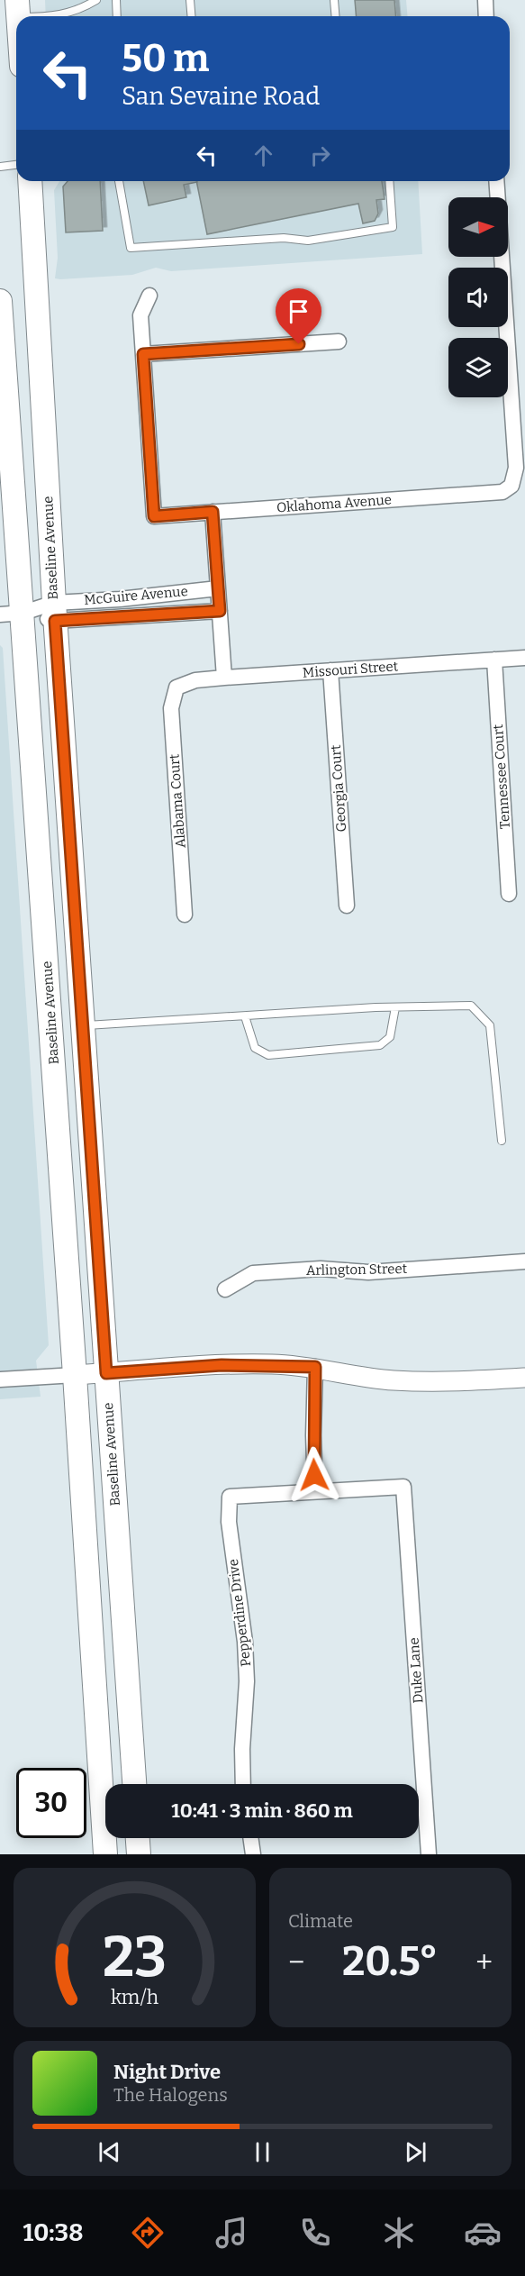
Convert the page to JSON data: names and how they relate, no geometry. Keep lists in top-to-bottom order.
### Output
{
  "streets": {
    "main road": ["Baseline Avenue"],
    "street": [
      "Oklahoma Avenue",
      "McGuire Avenue",
      "Missouri Street",
      "Tennessee Court",
      "Georgia Court",
      "Alabama Court",
      "Arlington Street",
      "Pepperdine Drive",
      "Duke Lane"
    ]
  },
  "crossings": [
    ["Baseline Avenue", "McGuire Avenue"],
    ["Missouri Street", "Tennessee Court"],
    ["Missouri Street", "Georgia Court"],
    ["Missouri Street", "Alabama Court"],
    ["Pepperdine Drive", "Duke Lane"]
  ],
  "north": "right",
  "page": {
    "turn": ["50 m", "San Sevaine Road"],
    "limit": "30",
    "trip": "10:41 · 3 min · 860 m",
    "tile": "Climate",
    "heat": ["−", "20.5°", "+"],
    "song": ["Night Drive", "The Halogens"],
    "tabs": "10:38",
    "gauge": ["23", "km/h"]
  }
}
